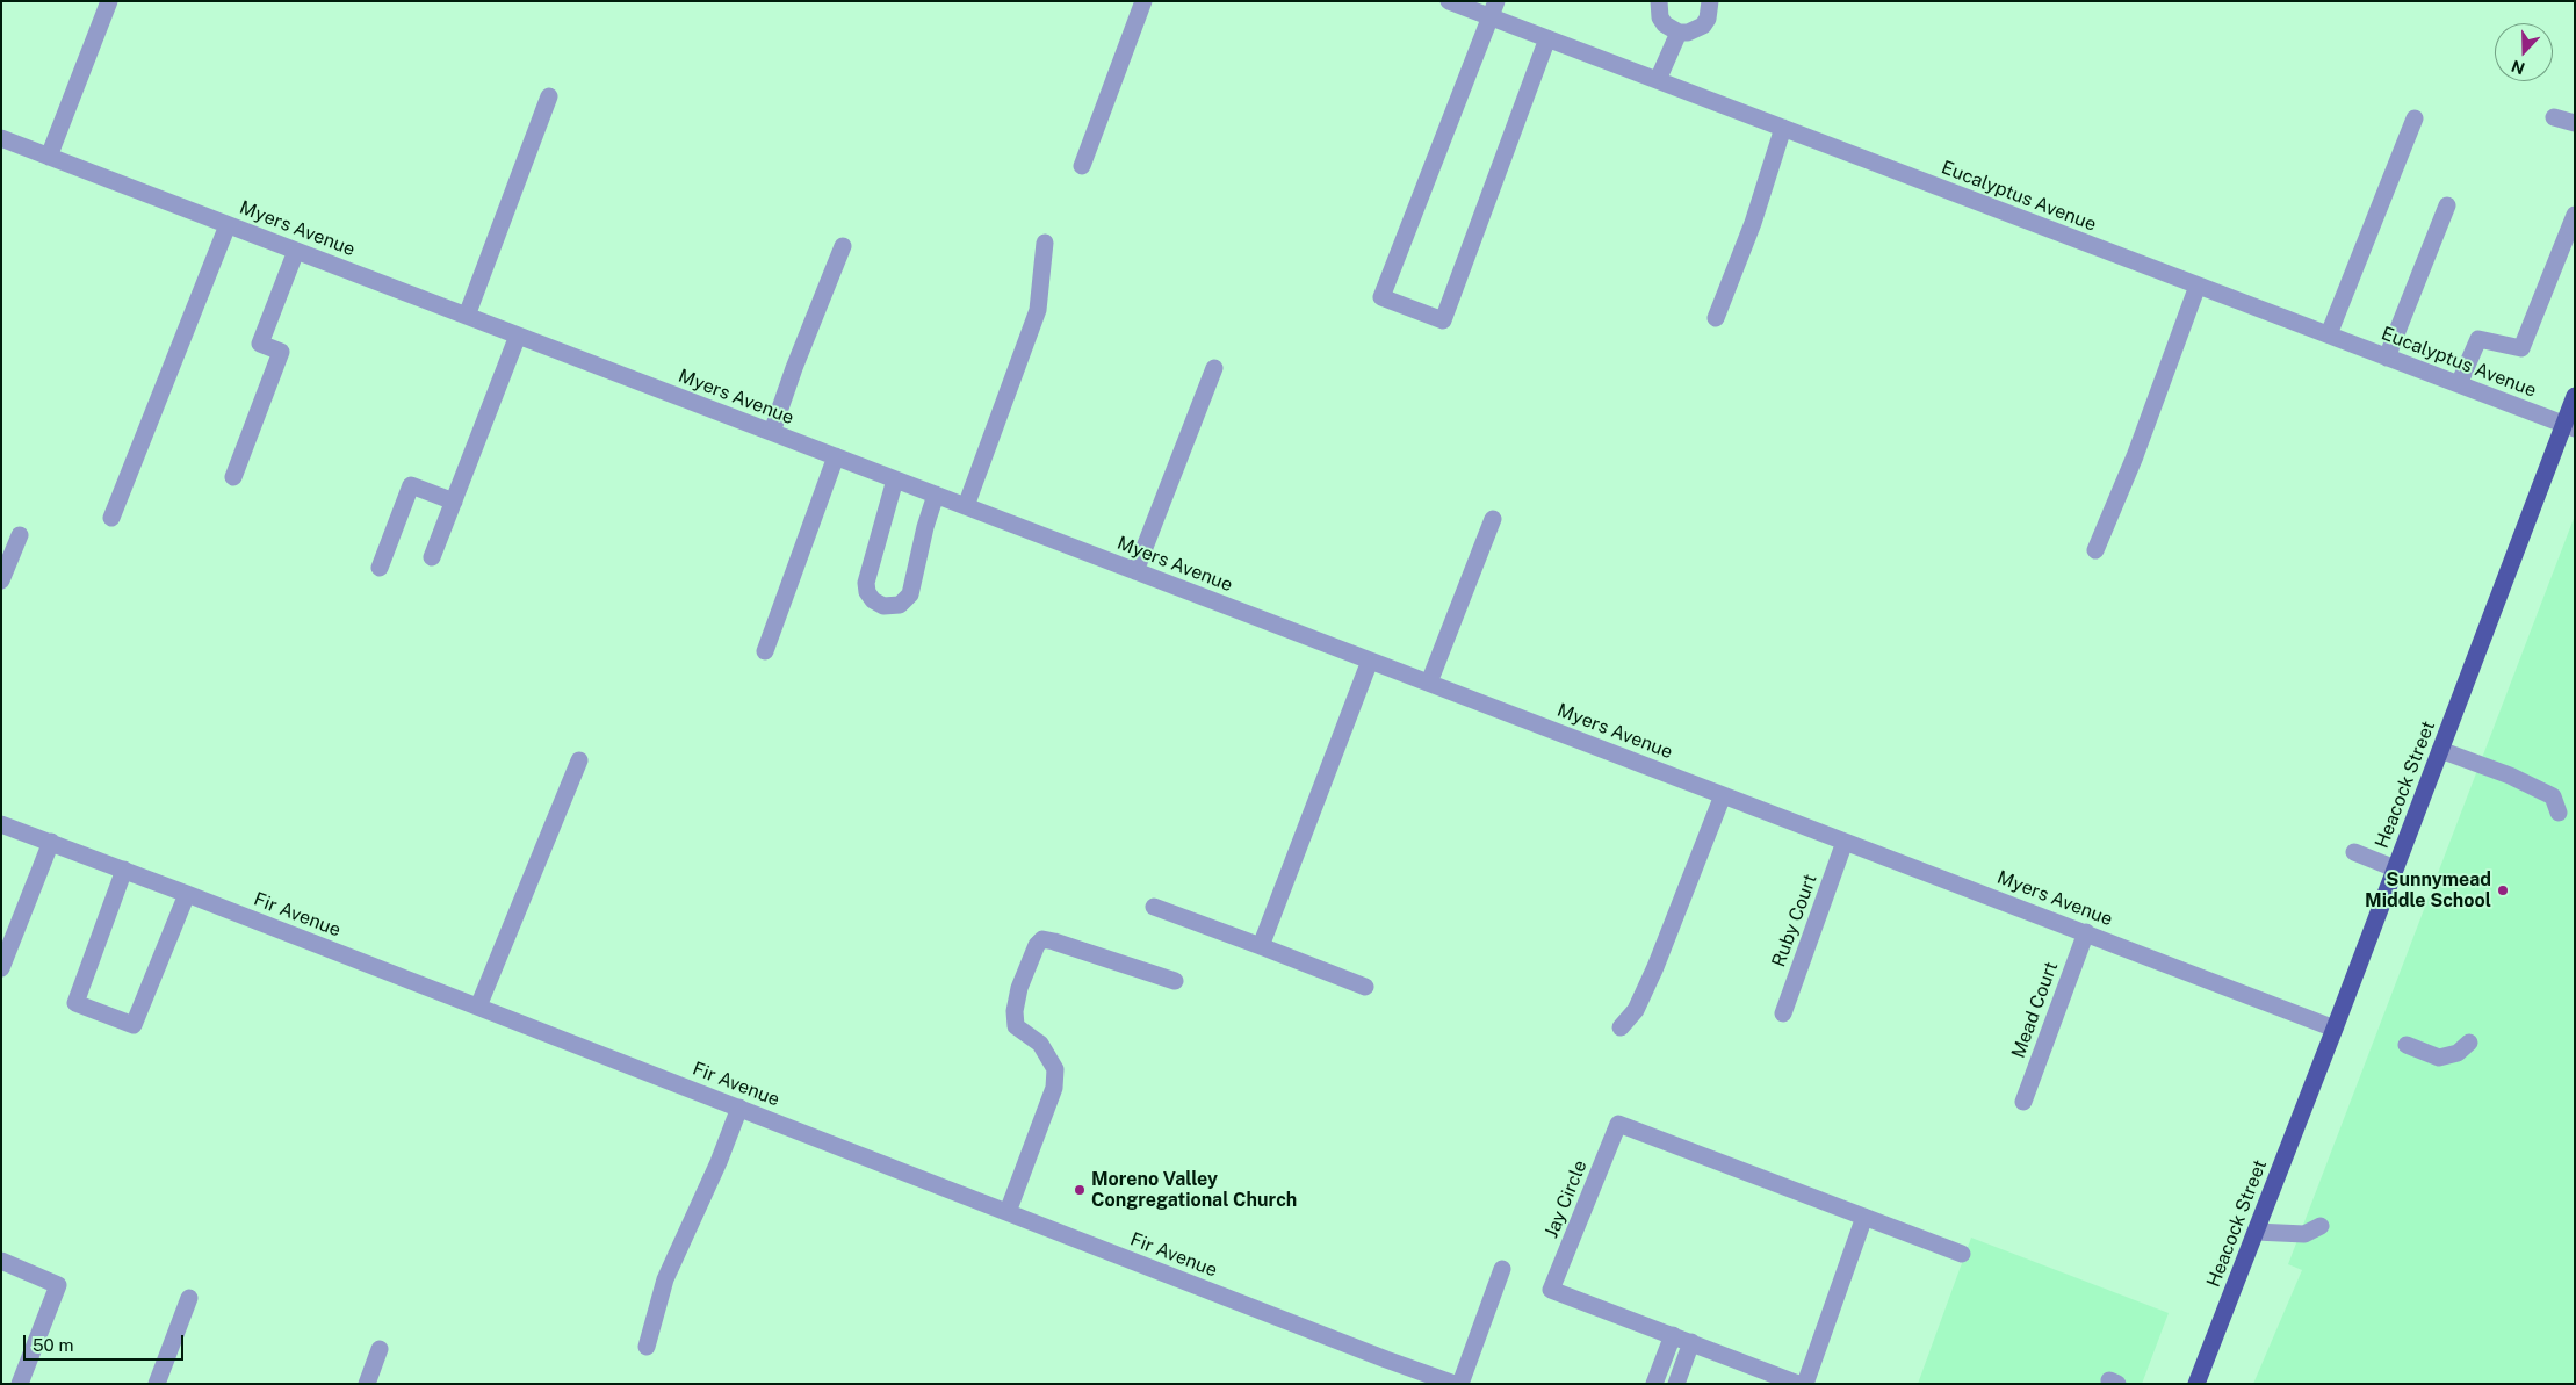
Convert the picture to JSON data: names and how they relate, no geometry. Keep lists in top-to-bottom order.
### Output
{
  "streets": {
    "main road": ["Heacock Street"],
    "street": [
      "Eucalyptus Avenue",
      "Myers Avenue",
      "Fir Avenue",
      "Ruby Court",
      "Mead Court",
      "Jay Circle"
    ]
  },
  "crossings": [
    ["Eucalyptus Avenue", "Heacock Street"],
    ["Myers Avenue", "Heacock Street"],
    ["Myers Avenue", "Ruby Court"],
    ["Myers Avenue", "Mead Court"]
  ],
  "places": ["Sunnymead Middle School", "Moreno Valley Congregational Church"],
  "scale_bar": "50 m",
  "north": "bottom"
}
